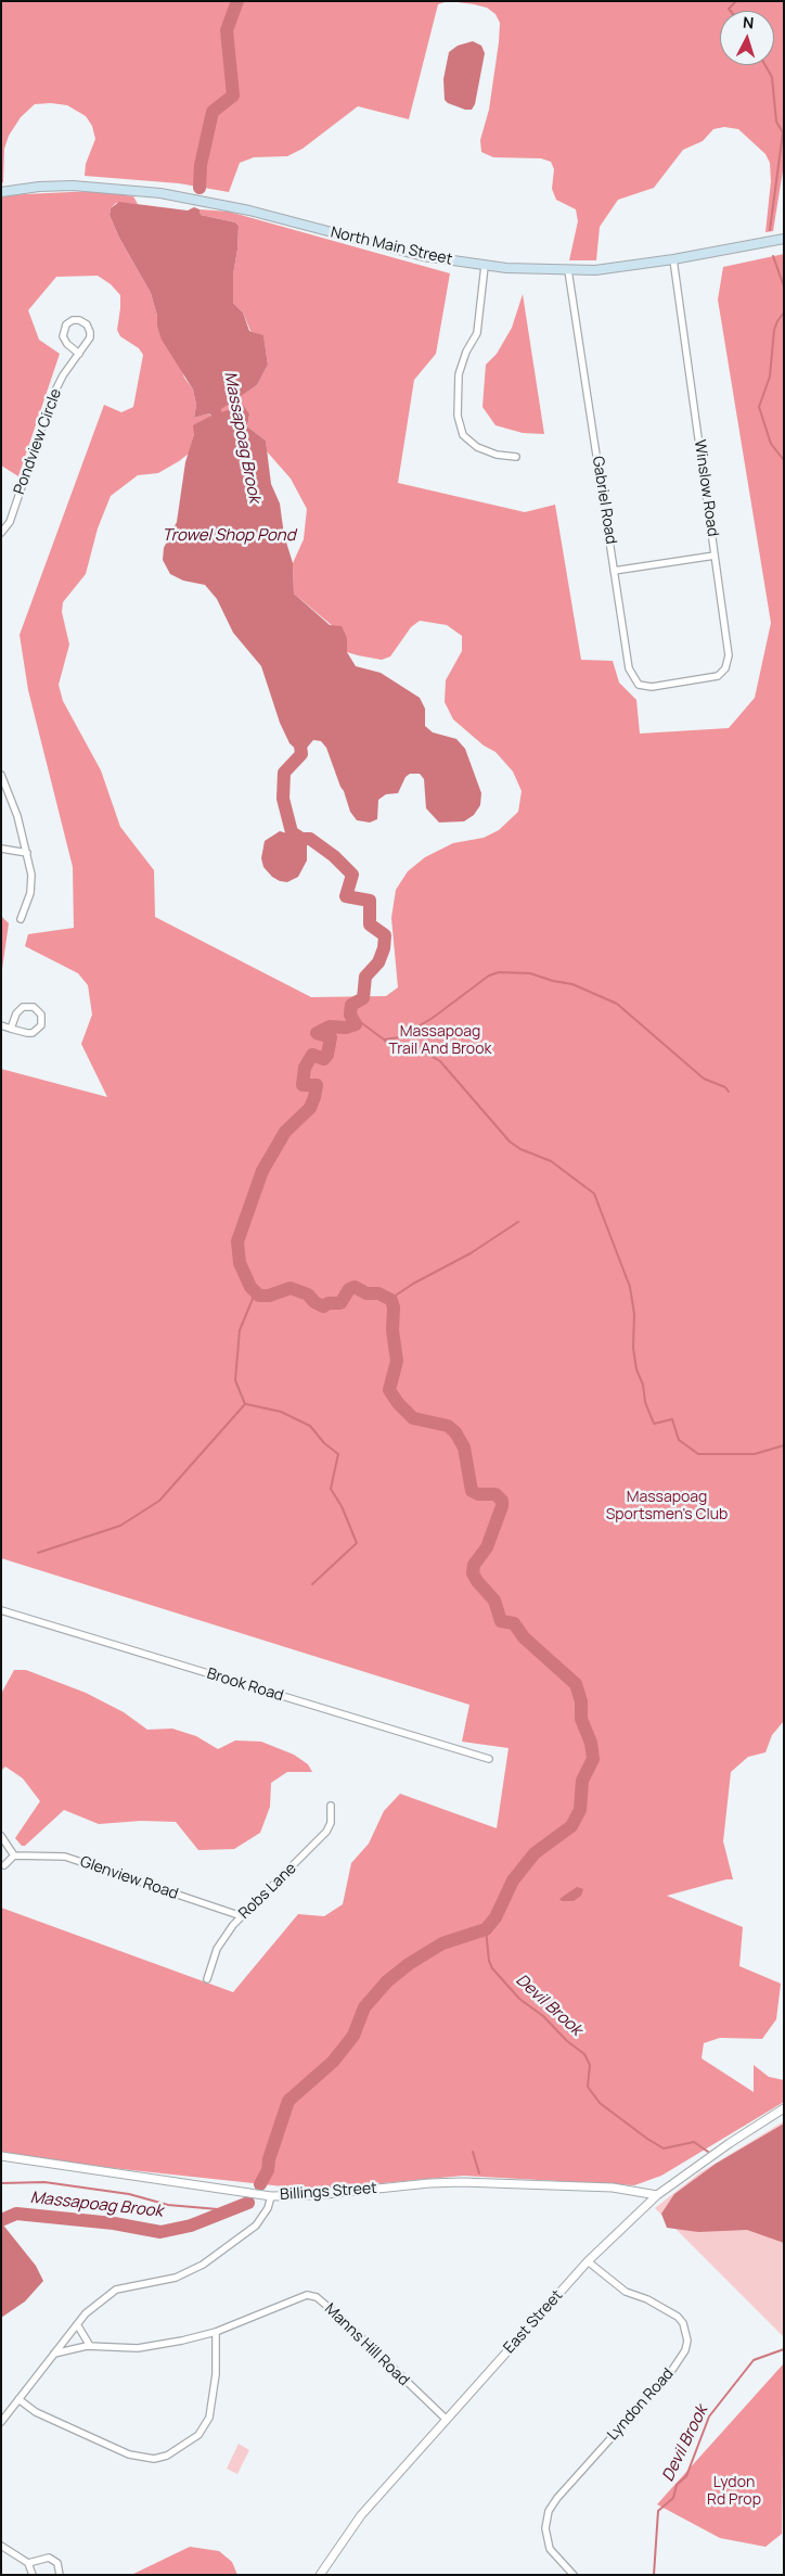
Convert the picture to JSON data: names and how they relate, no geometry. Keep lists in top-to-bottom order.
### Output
{
  "streets": {
    "main road": ["North Main Street"],
    "street": [
      "Pondview Circle",
      "Winslow Road",
      "Gabriel Road",
      "Brook Road",
      "Glenview Road",
      "Robs Lane",
      "Billings Street",
      "East Street",
      "Manns Hill Road",
      "Lyndon Road"
    ]
  },
  "crossings": [
    ["North Main Street", "Winslow Road"],
    ["North Main Street", "Gabriel Road"],
    ["Winslow Road", "Gabriel Road"],
    ["Glenview Road", "Robs Lane"],
    ["Billings Street", "East Street"],
    ["East Street", "Manns Hill Road"],
    ["East Street", "Lyndon Road"]
  ],
  "water": ["Massapoag Brook", "Trowel Shop Pond", "Devil Brook"],
  "parks": ["Massapoag Trail And Brook", "Massapoag Sportsmen's Club", "Lydon Rd Prop"],
  "north": "top"
}
